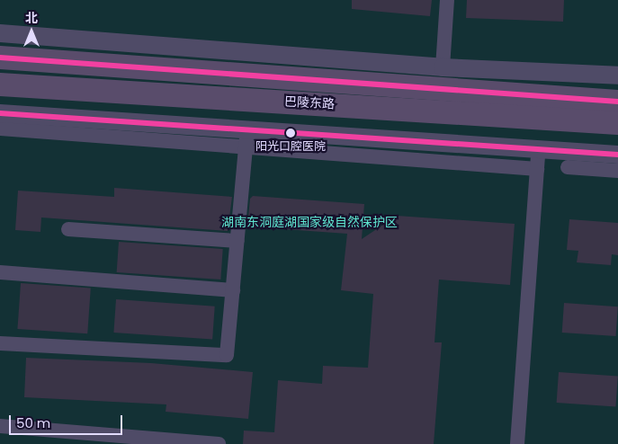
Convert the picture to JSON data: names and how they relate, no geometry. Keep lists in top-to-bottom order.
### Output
{
  "streets": {
    "main road": ["巴陵东路"]
  },
  "parks": ["湖南东洞庭湖国家级自然保护区"],
  "places": ["阳光口腔医院"],
  "scale_bar": "50 m",
  "north": "top"
}
